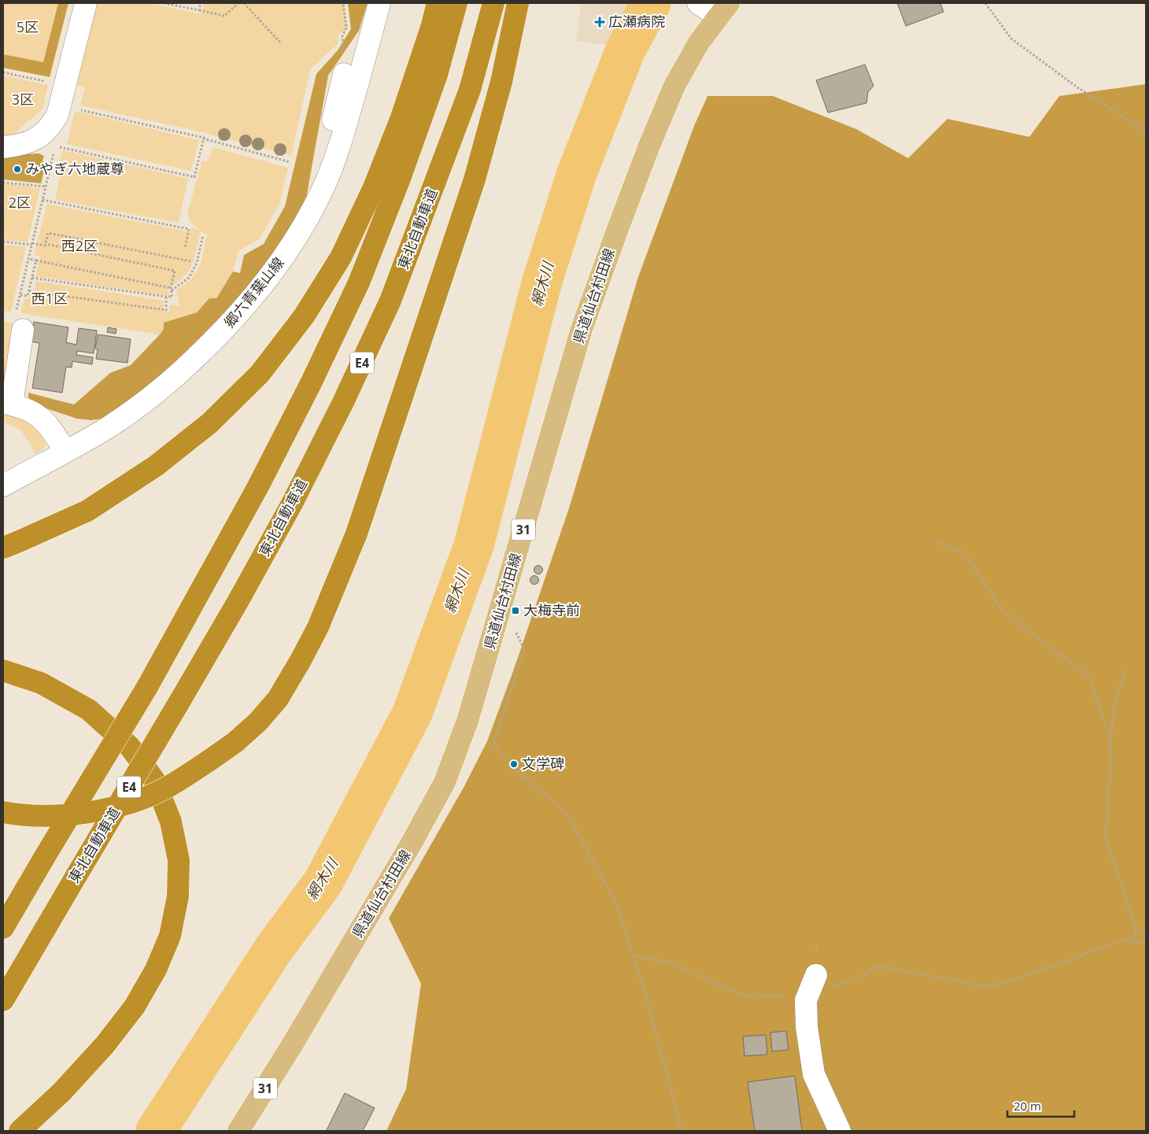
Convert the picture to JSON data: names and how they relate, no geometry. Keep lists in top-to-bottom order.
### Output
{
  "streets": {
    "highway": ["東北自動車道", "E4"],
    "main road": ["県道仙台村田線", "31"],
    "street": ["郷六青葉山線"]
  },
  "water": ["網木川"],
  "parks": [
    "5区",
    "3区",
    "2区",
    "西2区",
    "西1区"
  ],
  "places": {
    "health": ["広瀬病院"],
    "other": ["みやぎ六地蔵尊", "文学碑"],
    "transit": ["大梅寺前"]
  },
  "scale_bar": "20 m"
}
